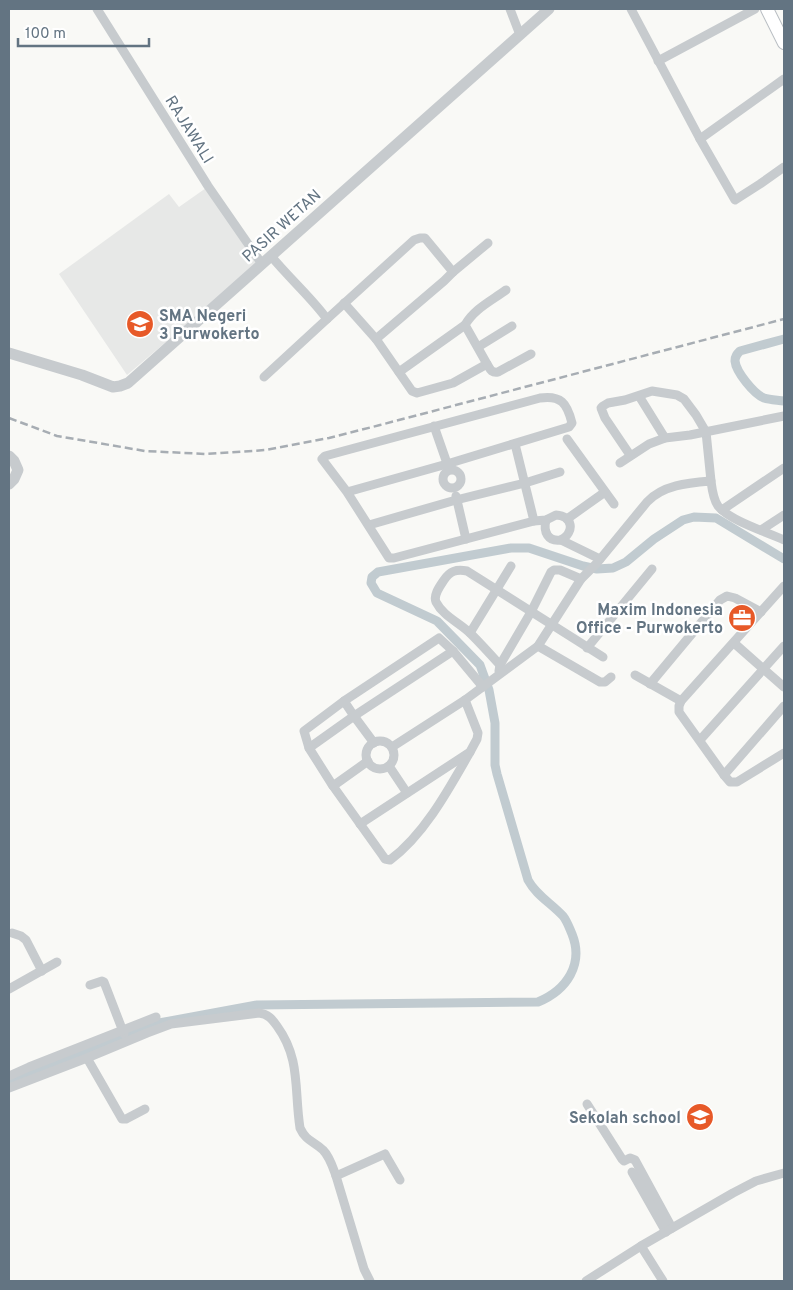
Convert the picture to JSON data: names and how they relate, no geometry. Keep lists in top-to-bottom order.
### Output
{
  "streets": {
    "street": ["RAJAWALI", "PASIR WETAN"]
  },
  "crossings": [
    ["RAJAWALI", "PASIR WETAN"]
  ],
  "places": {
    "school or university": ["SMA Negeri 3 Purwokerto", "Sekolah school"],
    "office": ["Maxim Indonesia Office - Purwokerto"]
  },
  "scale_bar": "100 m"
}
